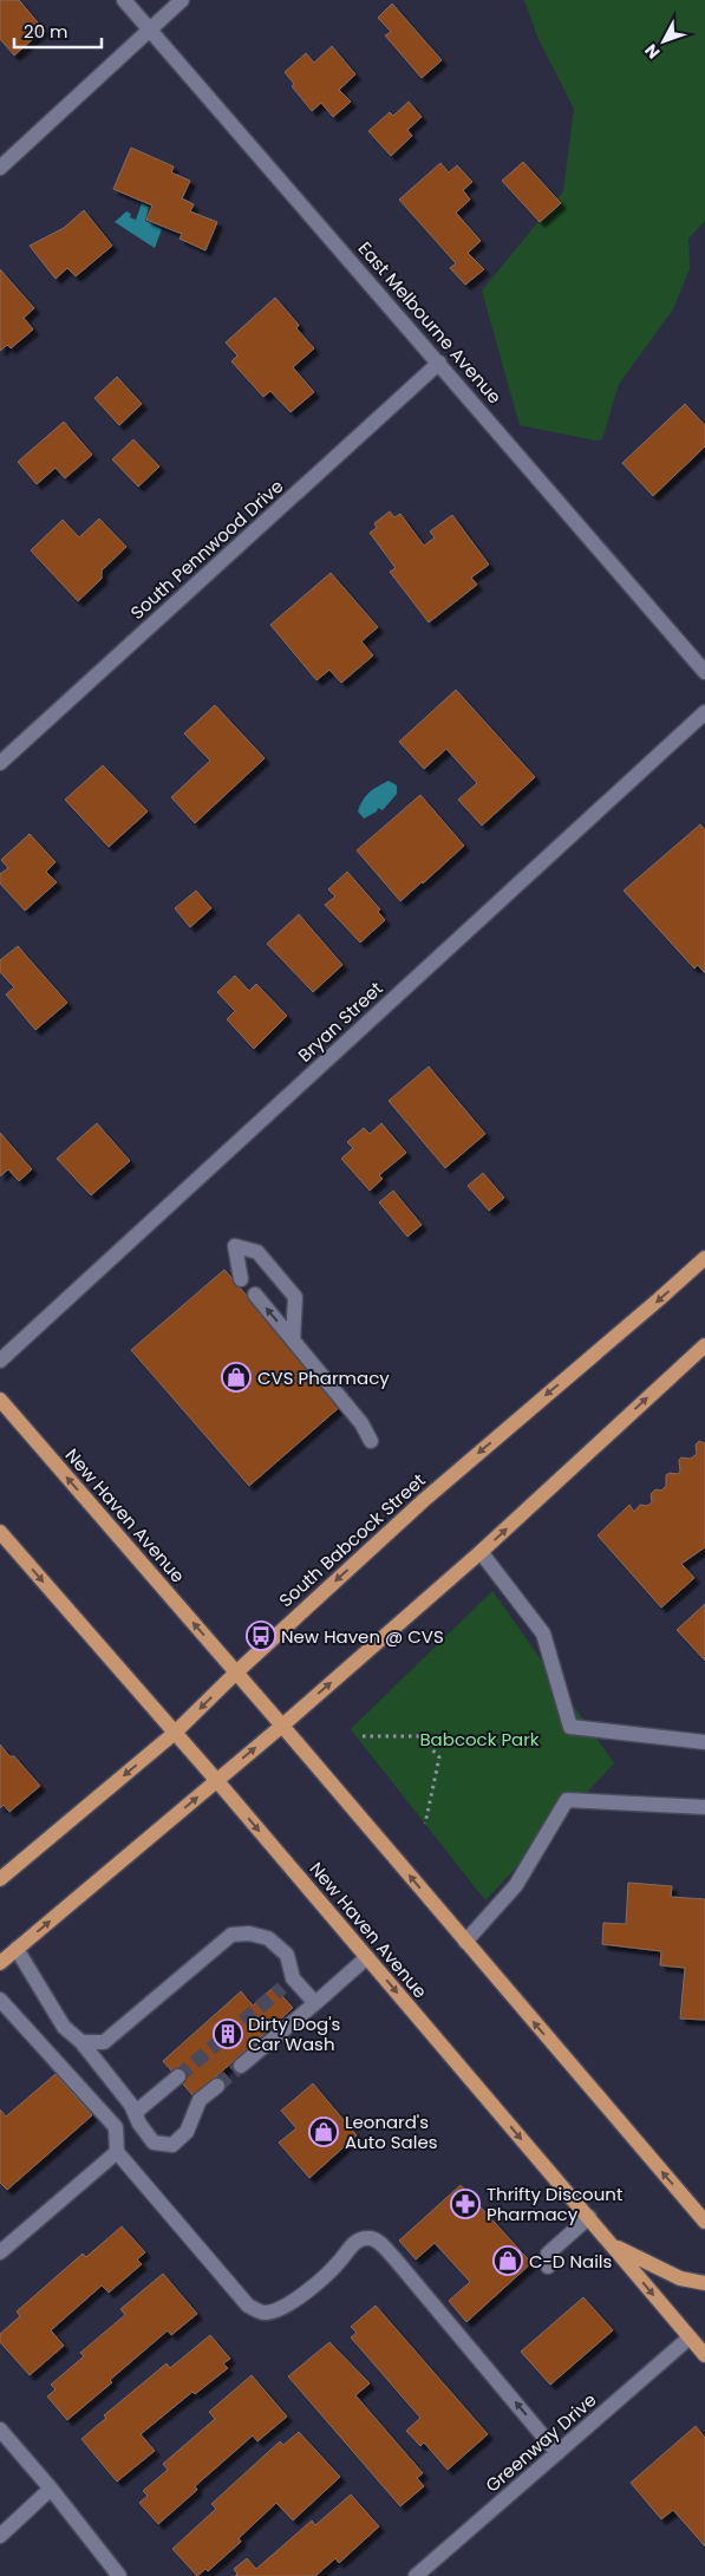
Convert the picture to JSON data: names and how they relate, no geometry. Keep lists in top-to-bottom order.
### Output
{
  "streets": {
    "main road": ["New Haven Avenue", "South Babcock Street"],
    "street": [
      "East Melbourne Avenue",
      "South Pennwood Drive",
      "Bryan Street",
      "Greenway Drive"
    ]
  },
  "crossings": [
    ["East Melbourne Avenue", "South Pennwood Drive"],
    ["New Haven Avenue", "South Babcock Street"],
    ["New Haven Avenue", "Greenway Drive"]
  ],
  "parks": ["Babcock Park"],
  "places": {
    "shop": ["CVS Pharmacy", "Leonard's Auto Sales", "C-D Nails"],
    "bus stop": ["New Haven @ CVS"],
    "building": ["Dirty Dog's Car Wash"],
    "pharmacy": ["Thrifty Discount Pharmacy"]
  },
  "scale_bar": "20 m",
  "north": "bottom left"
}
